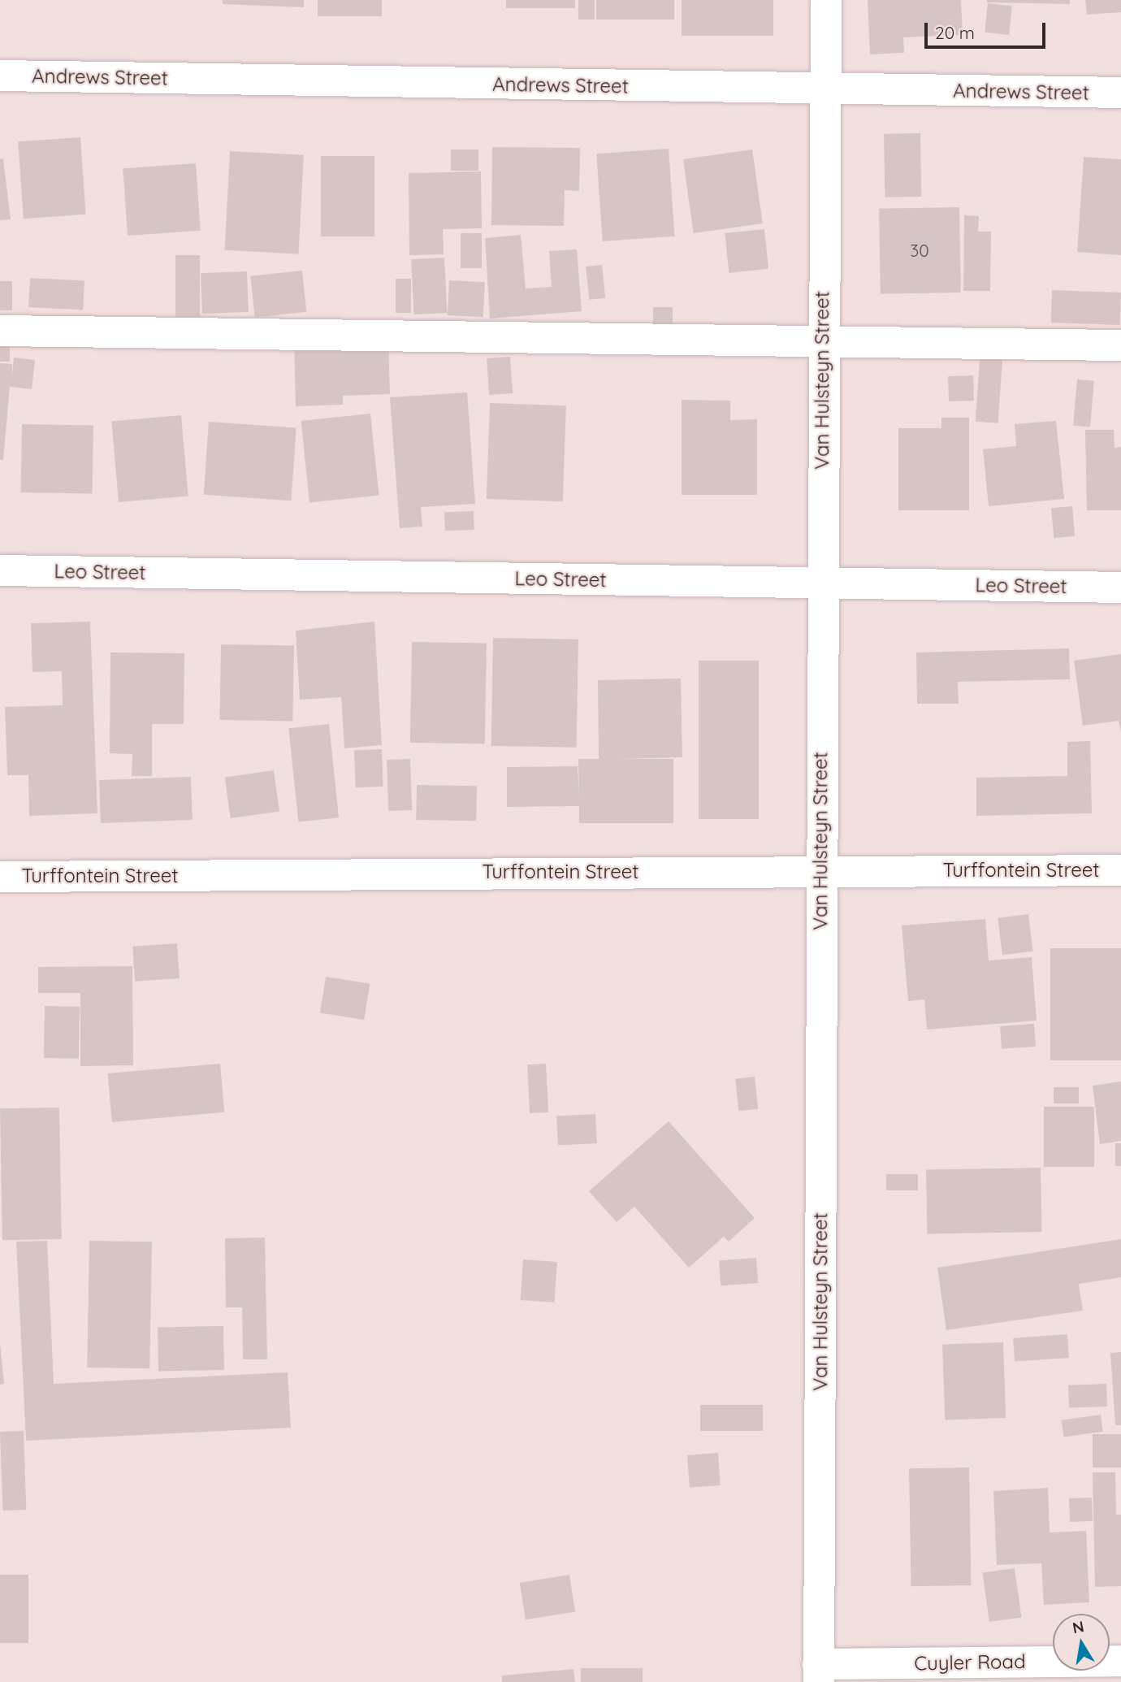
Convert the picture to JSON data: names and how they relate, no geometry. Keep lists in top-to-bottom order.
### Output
{
  "streets": {
    "street": [
      "Andrews Street",
      "Van Hulsteyn Street",
      "Leo Street",
      "Turffontein Street",
      "Cuyler Road"
    ]
  },
  "crossings": [
    ["Andrews Street", "Van Hulsteyn Street"],
    ["Van Hulsteyn Street", "Leo Street"],
    ["Van Hulsteyn Street", "Turffontein Street"],
    ["Van Hulsteyn Street", "Cuyler Road"]
  ],
  "house_numbers": ["30"],
  "scale_bar": "20 m",
  "north": "top"
}
